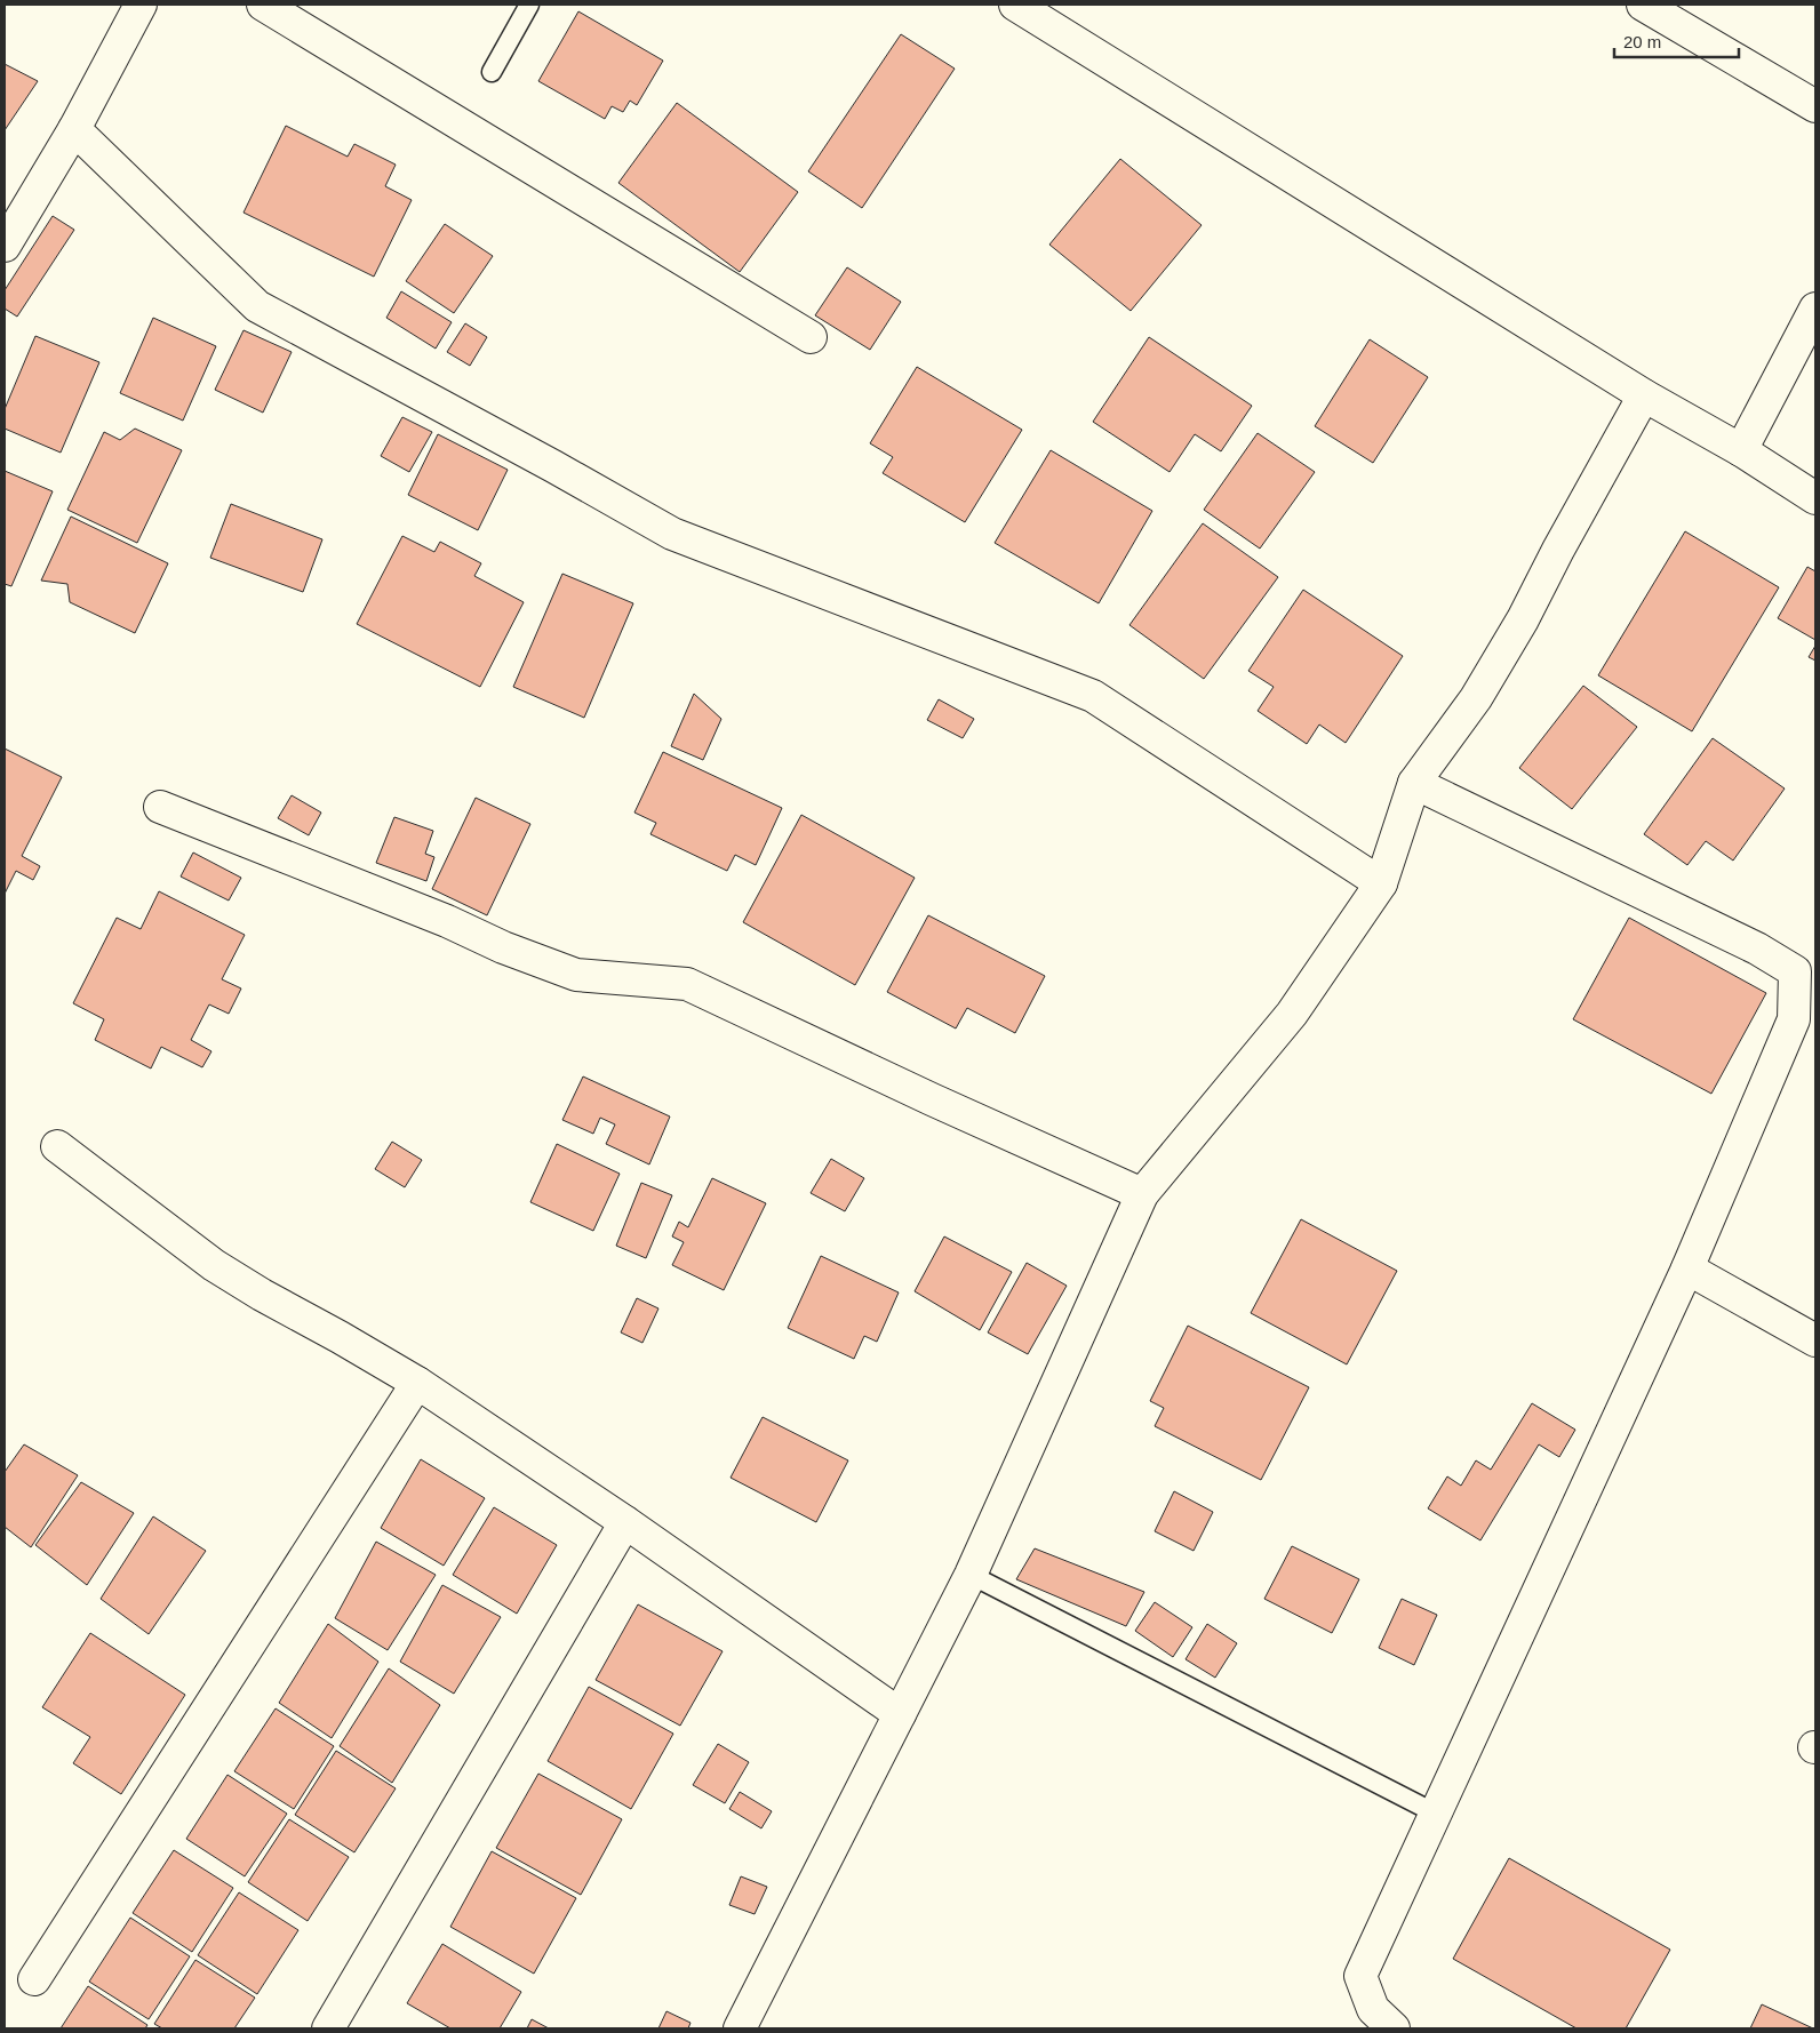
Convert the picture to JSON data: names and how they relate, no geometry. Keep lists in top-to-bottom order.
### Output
{
  "scale_bar": "20 m"
}
